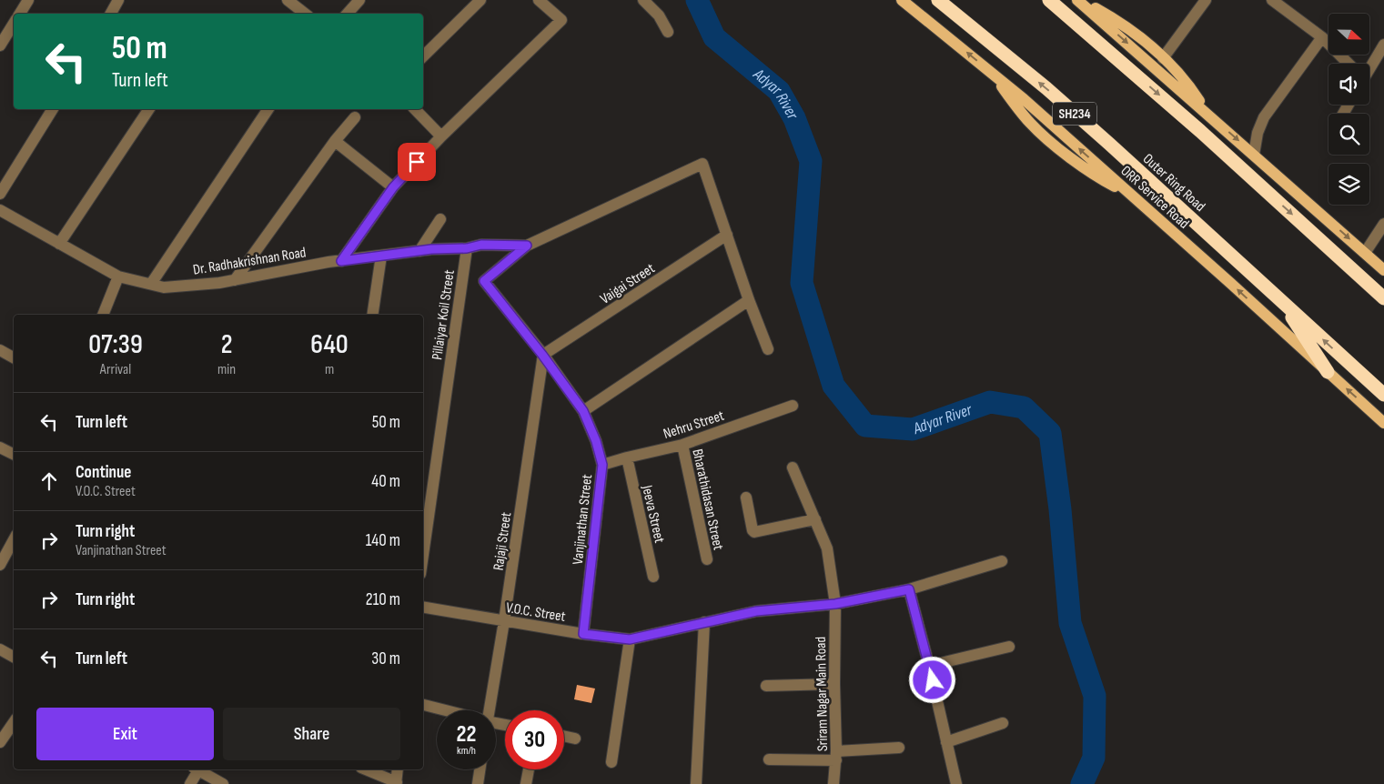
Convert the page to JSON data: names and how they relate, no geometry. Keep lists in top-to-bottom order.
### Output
{
  "streets": {
    "highway": ["SH234", "Outer Ring Road"],
    "main road": ["ORR Service Road"],
    "street": [
      "Dr. Radhakrishnan Road",
      "Vaigai Street",
      "Pillaiyar Koil Street",
      "Nehru Street",
      "Bharathidasan Street",
      "Jeeva Street",
      "Vanjinathan Street",
      "Rajaji Street",
      "V.O.C. Street",
      "Sriram Nagar Main Road"
    ]
  },
  "crossings": [
    ["Dr. Radhakrishnan Road", "Pillaiyar Koil Street"],
    ["Dr. Radhakrishnan Road", "Vanjinathan Street"],
    ["Vaigai Street", "Vanjinathan Street"],
    ["Vaigai Street", "Rajaji Street"],
    ["Nehru Street", "Bharathidasan Street"],
    ["Nehru Street", "Jeeva Street"],
    ["Nehru Street", "Vanjinathan Street"],
    ["Vanjinathan Street", "Rajaji Street"],
    ["Vanjinathan Street", "V.O.C. Street"],
    ["Rajaji Street", "V.O.C. Street"],
    ["V.O.C. Street", "Sriram Nagar Main Road"]
  ],
  "one_way": ["ORR Service Road"],
  "water": ["Adyar River"],
  "north": "right",
  "page": {
    "turn": ["50 m", "Turn left"],
    "eta": [
      "07:39",
      "Arrival",
      "2",
      "min",
      "640",
      "m"
    ],
    "list": [
      {
        "name": "Turn left",
        "value": "50 m"
      },
      {
        "name": "Continue",
        "note": "V.O.C. Street",
        "value": "40 m"
      },
      {
        "name": "Turn right",
        "note": "Vanjinathan Street",
        "value": "140 m"
      },
      {
        "name": "Turn right",
        "value": "210 m"
      },
      {
        "name": "Turn left",
        "value": "30 m"
      }
    ],
    "buttons": ["Exit", "Share"],
    "speed": "22 km/h",
    "limit": "30"
  }
}
